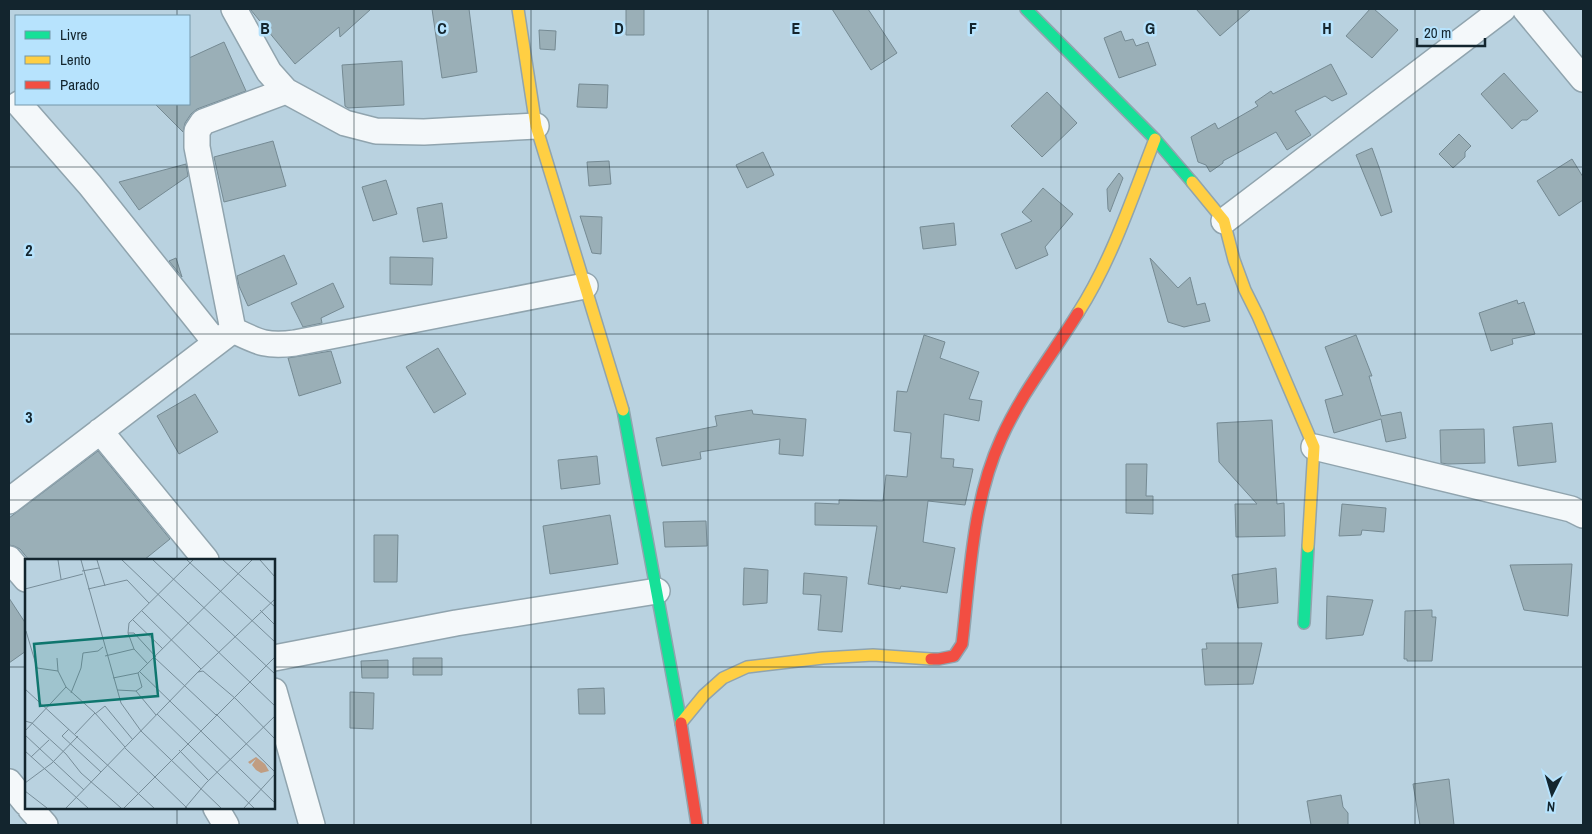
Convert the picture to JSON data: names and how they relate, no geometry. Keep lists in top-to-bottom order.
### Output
{
  "legend": ["Livre", "Lento", "Parado"],
  "scale_bar": "20 m",
  "north": "bottom",
  "grid": {
    "columns": [
      "B",
      "C",
      "D",
      "E",
      "F",
      "G",
      "H"
    ],
    "rows": ["2", "3"]
  }
}
